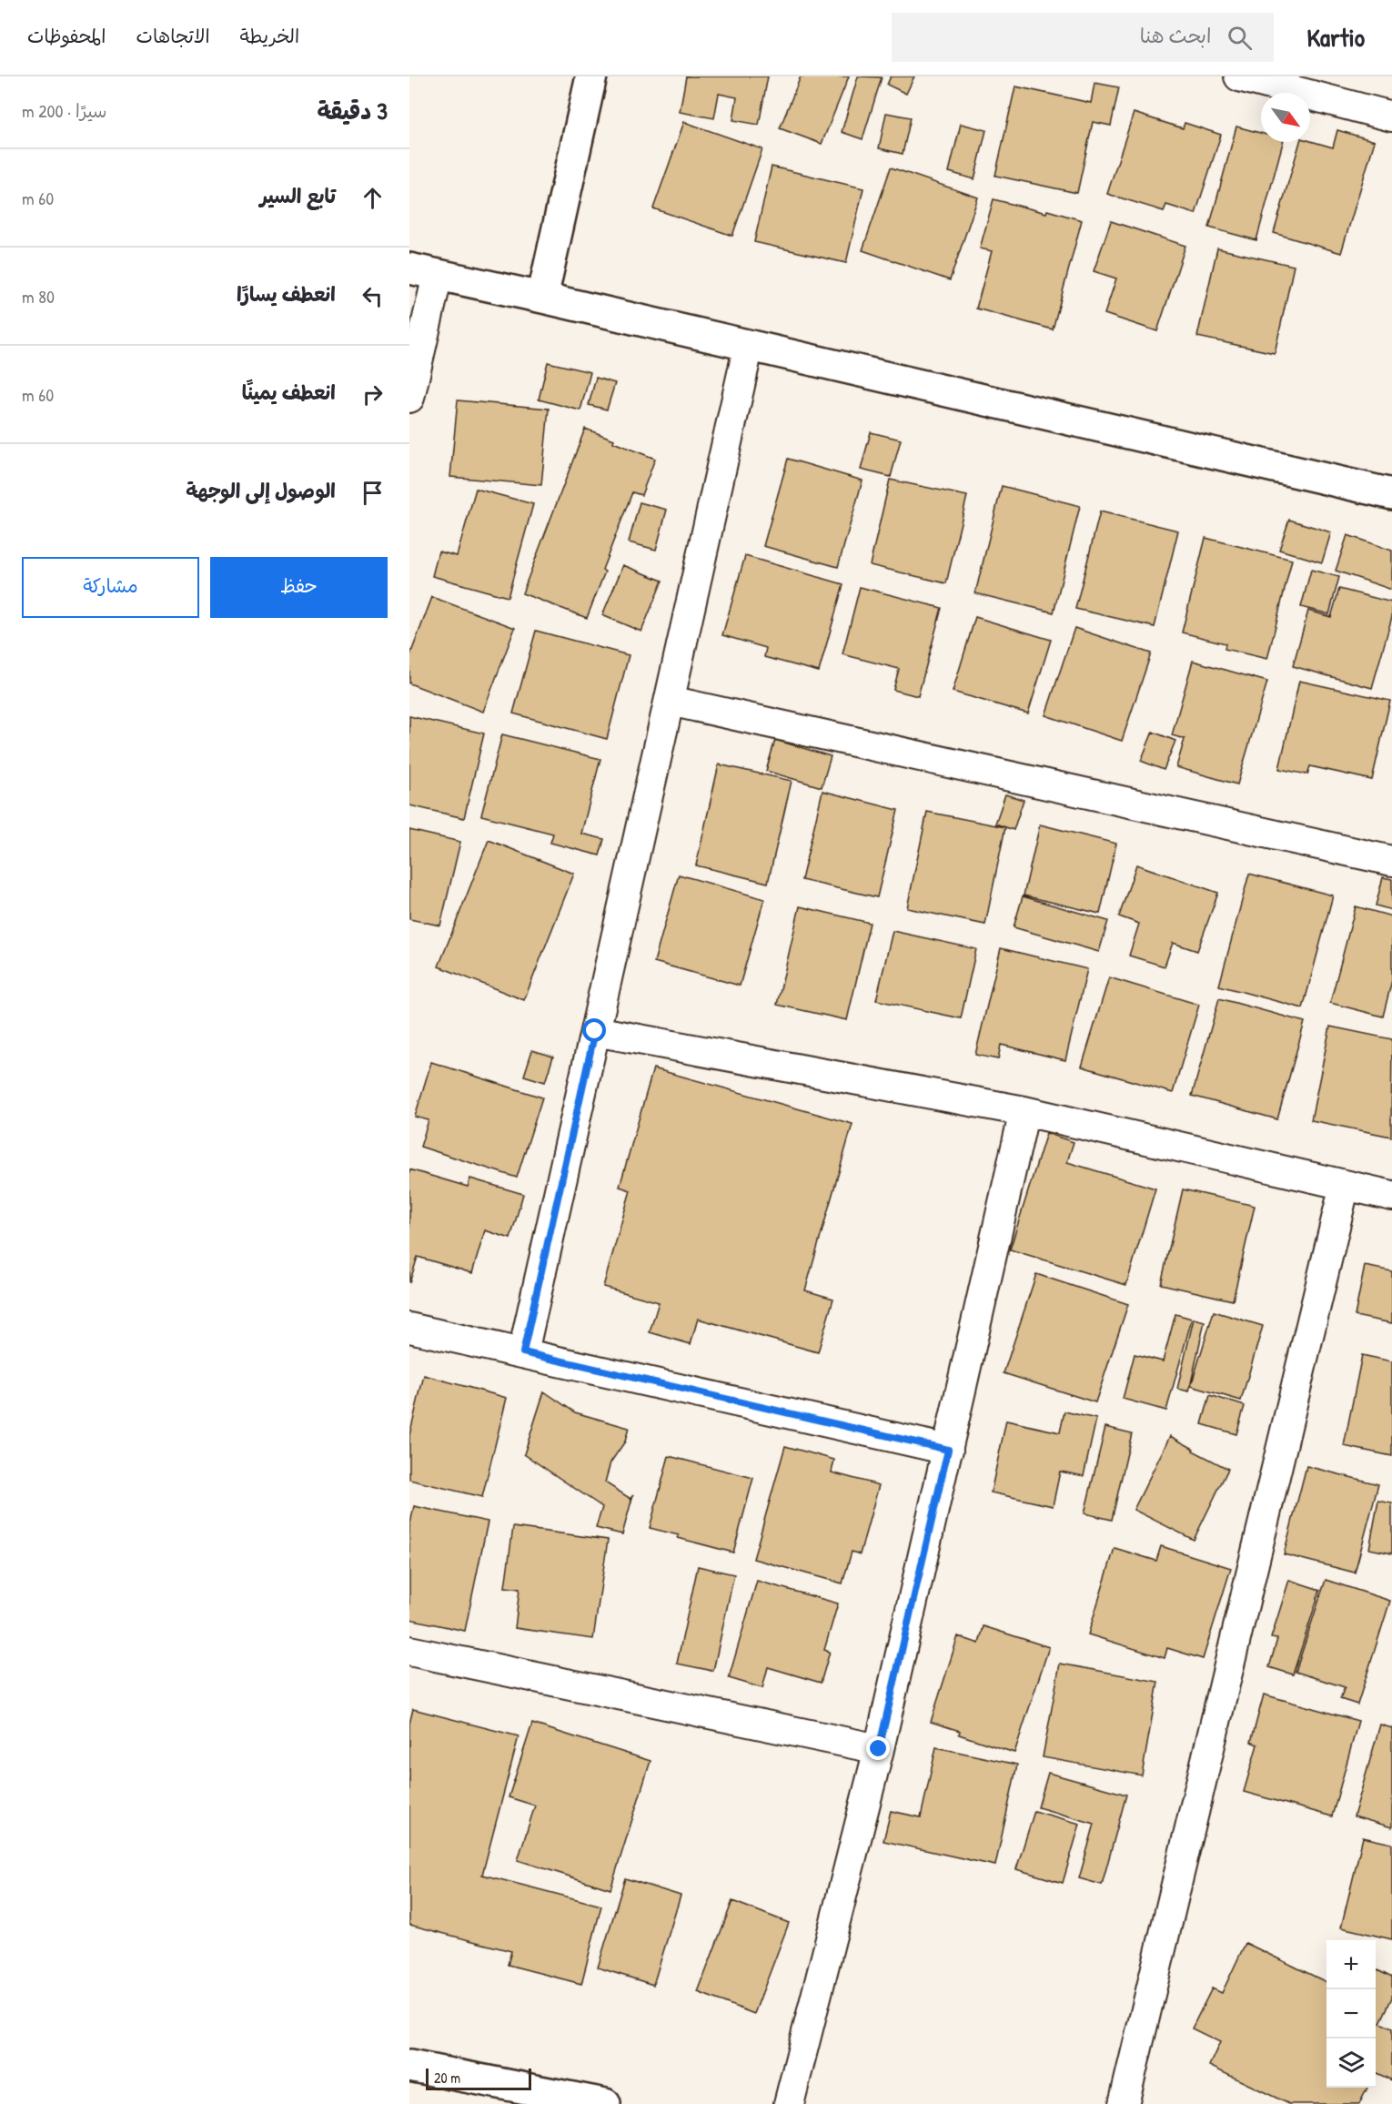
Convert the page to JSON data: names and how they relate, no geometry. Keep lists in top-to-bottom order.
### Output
{
  "scale_bar": "20 m",
  "north": "bottom right",
  "page": {
    "header": "Kartio",
    "search": "ابحث هنا",
    "nav": ["الخريطة", "الاتجاهات", "المحفوظات"],
    "heading": ["3 دقيقة", "سيرًا · 200 m"],
    "list": [
      ["تابع السير", "60 m"],
      ["انعطف يسارًا", "80 m"],
      ["انعطف يمينًا", "60 m"],
      "الوصول إلى الوجهة"
    ],
    "buttons": ["حفظ", "مشاركة"],
    "map_buttons": ["+", "−"],
    "scale": "20 m"
  }
}
